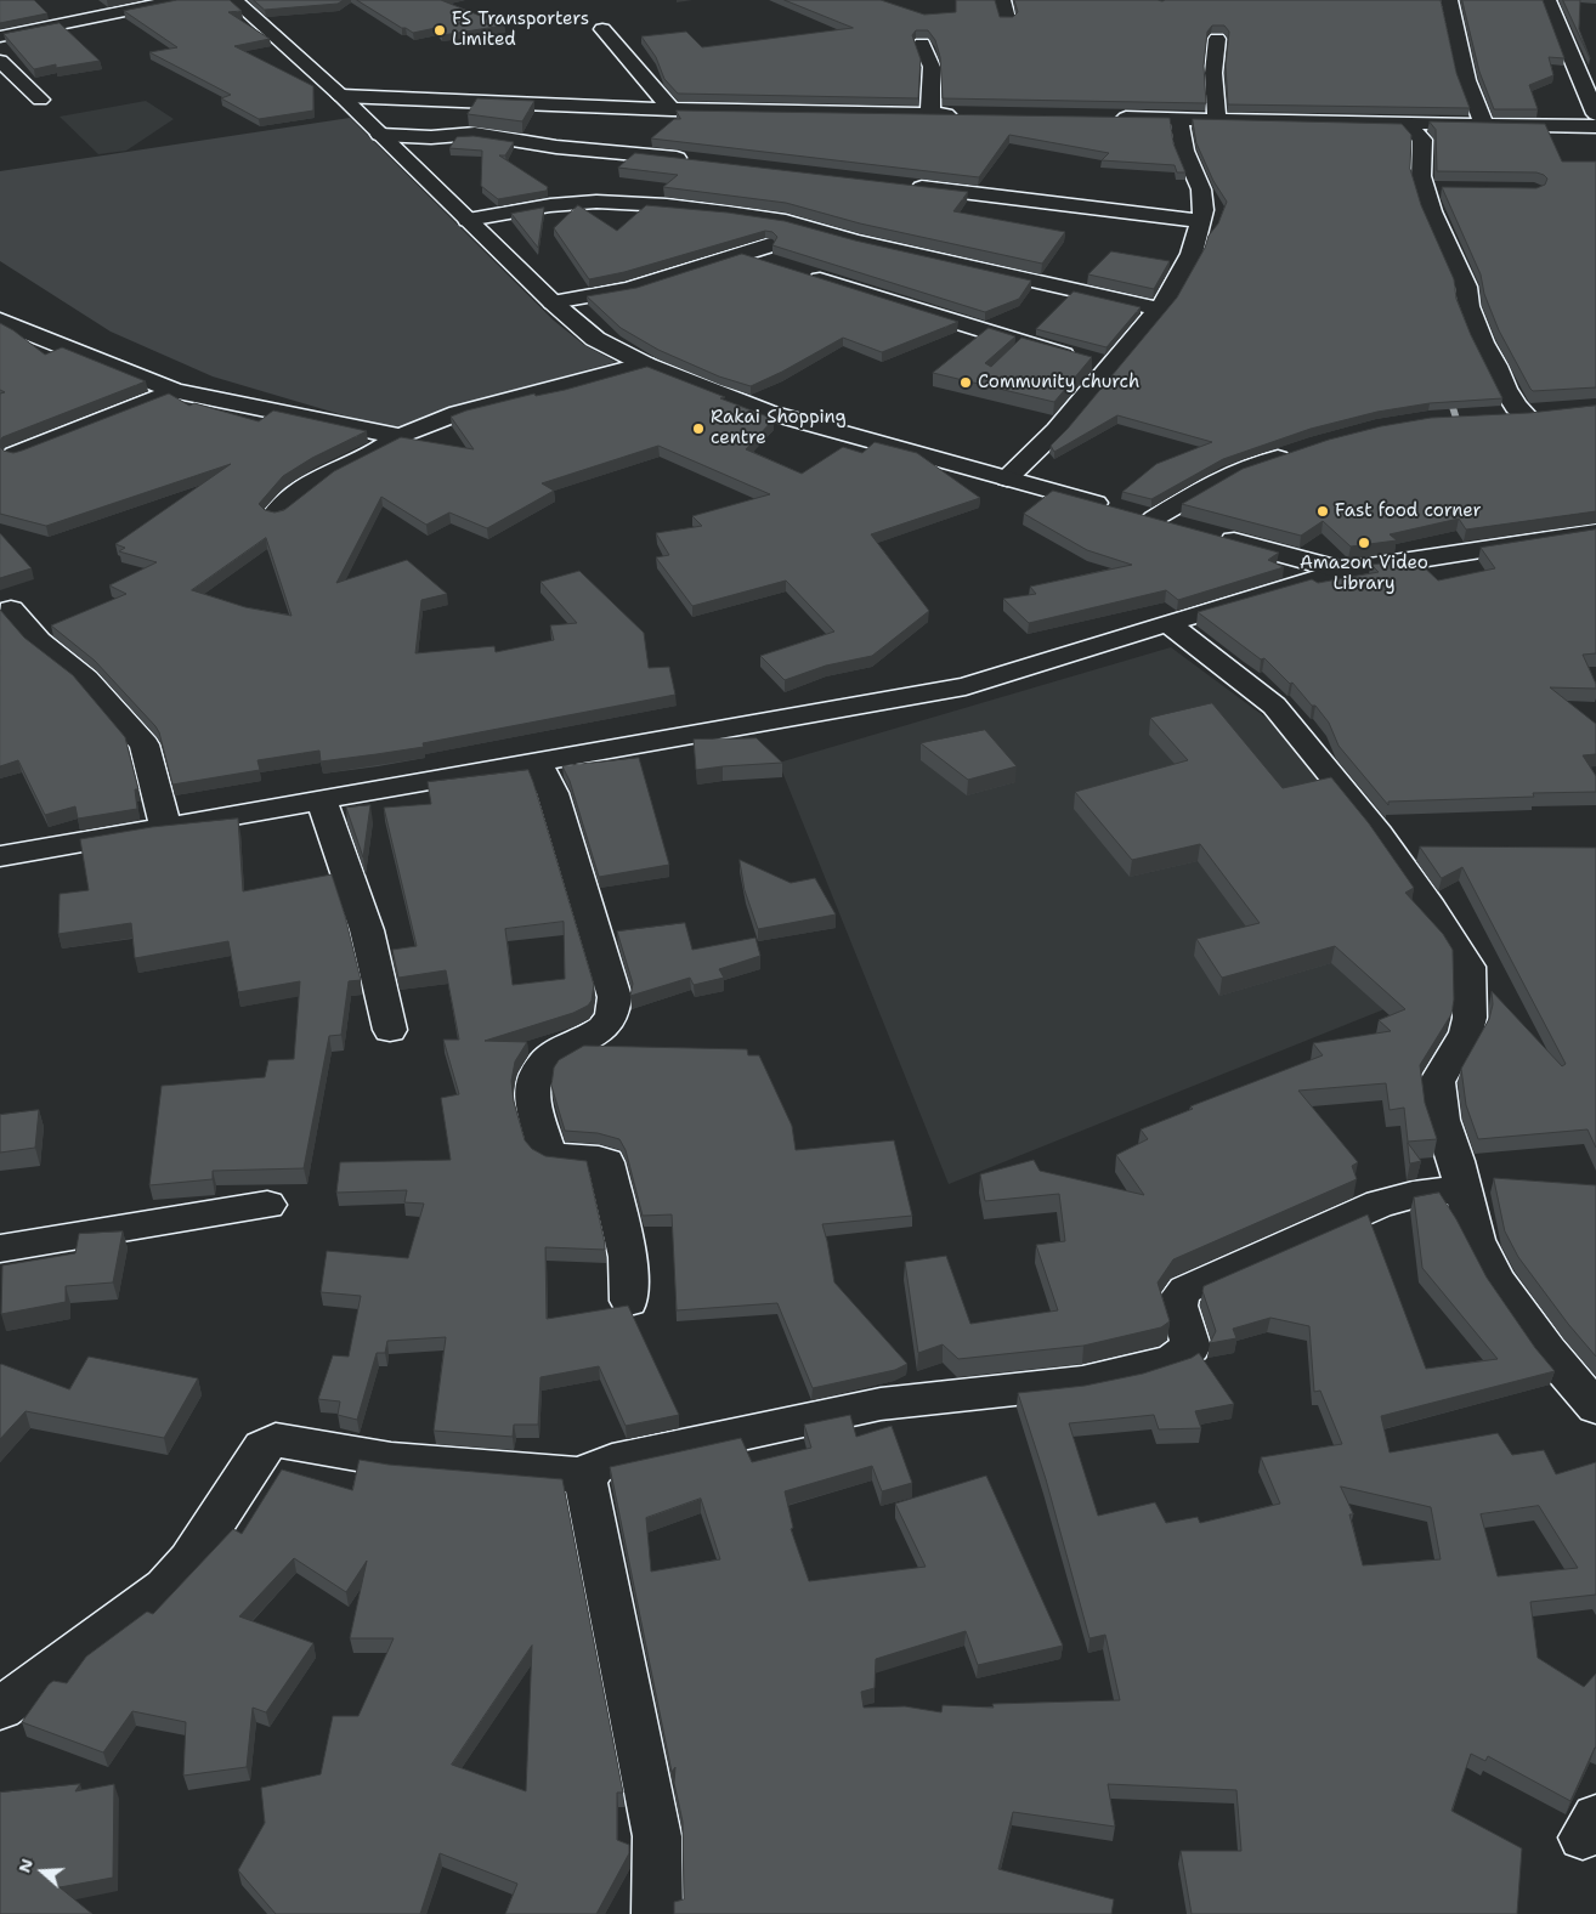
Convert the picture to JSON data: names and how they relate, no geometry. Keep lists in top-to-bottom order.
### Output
{
  "places": [
    "FS Transporters Limited",
    "Community church",
    "Rakai Shopping centre",
    "Fast food corner",
    "Amazon Video Library"
  ],
  "north": "left"
}
